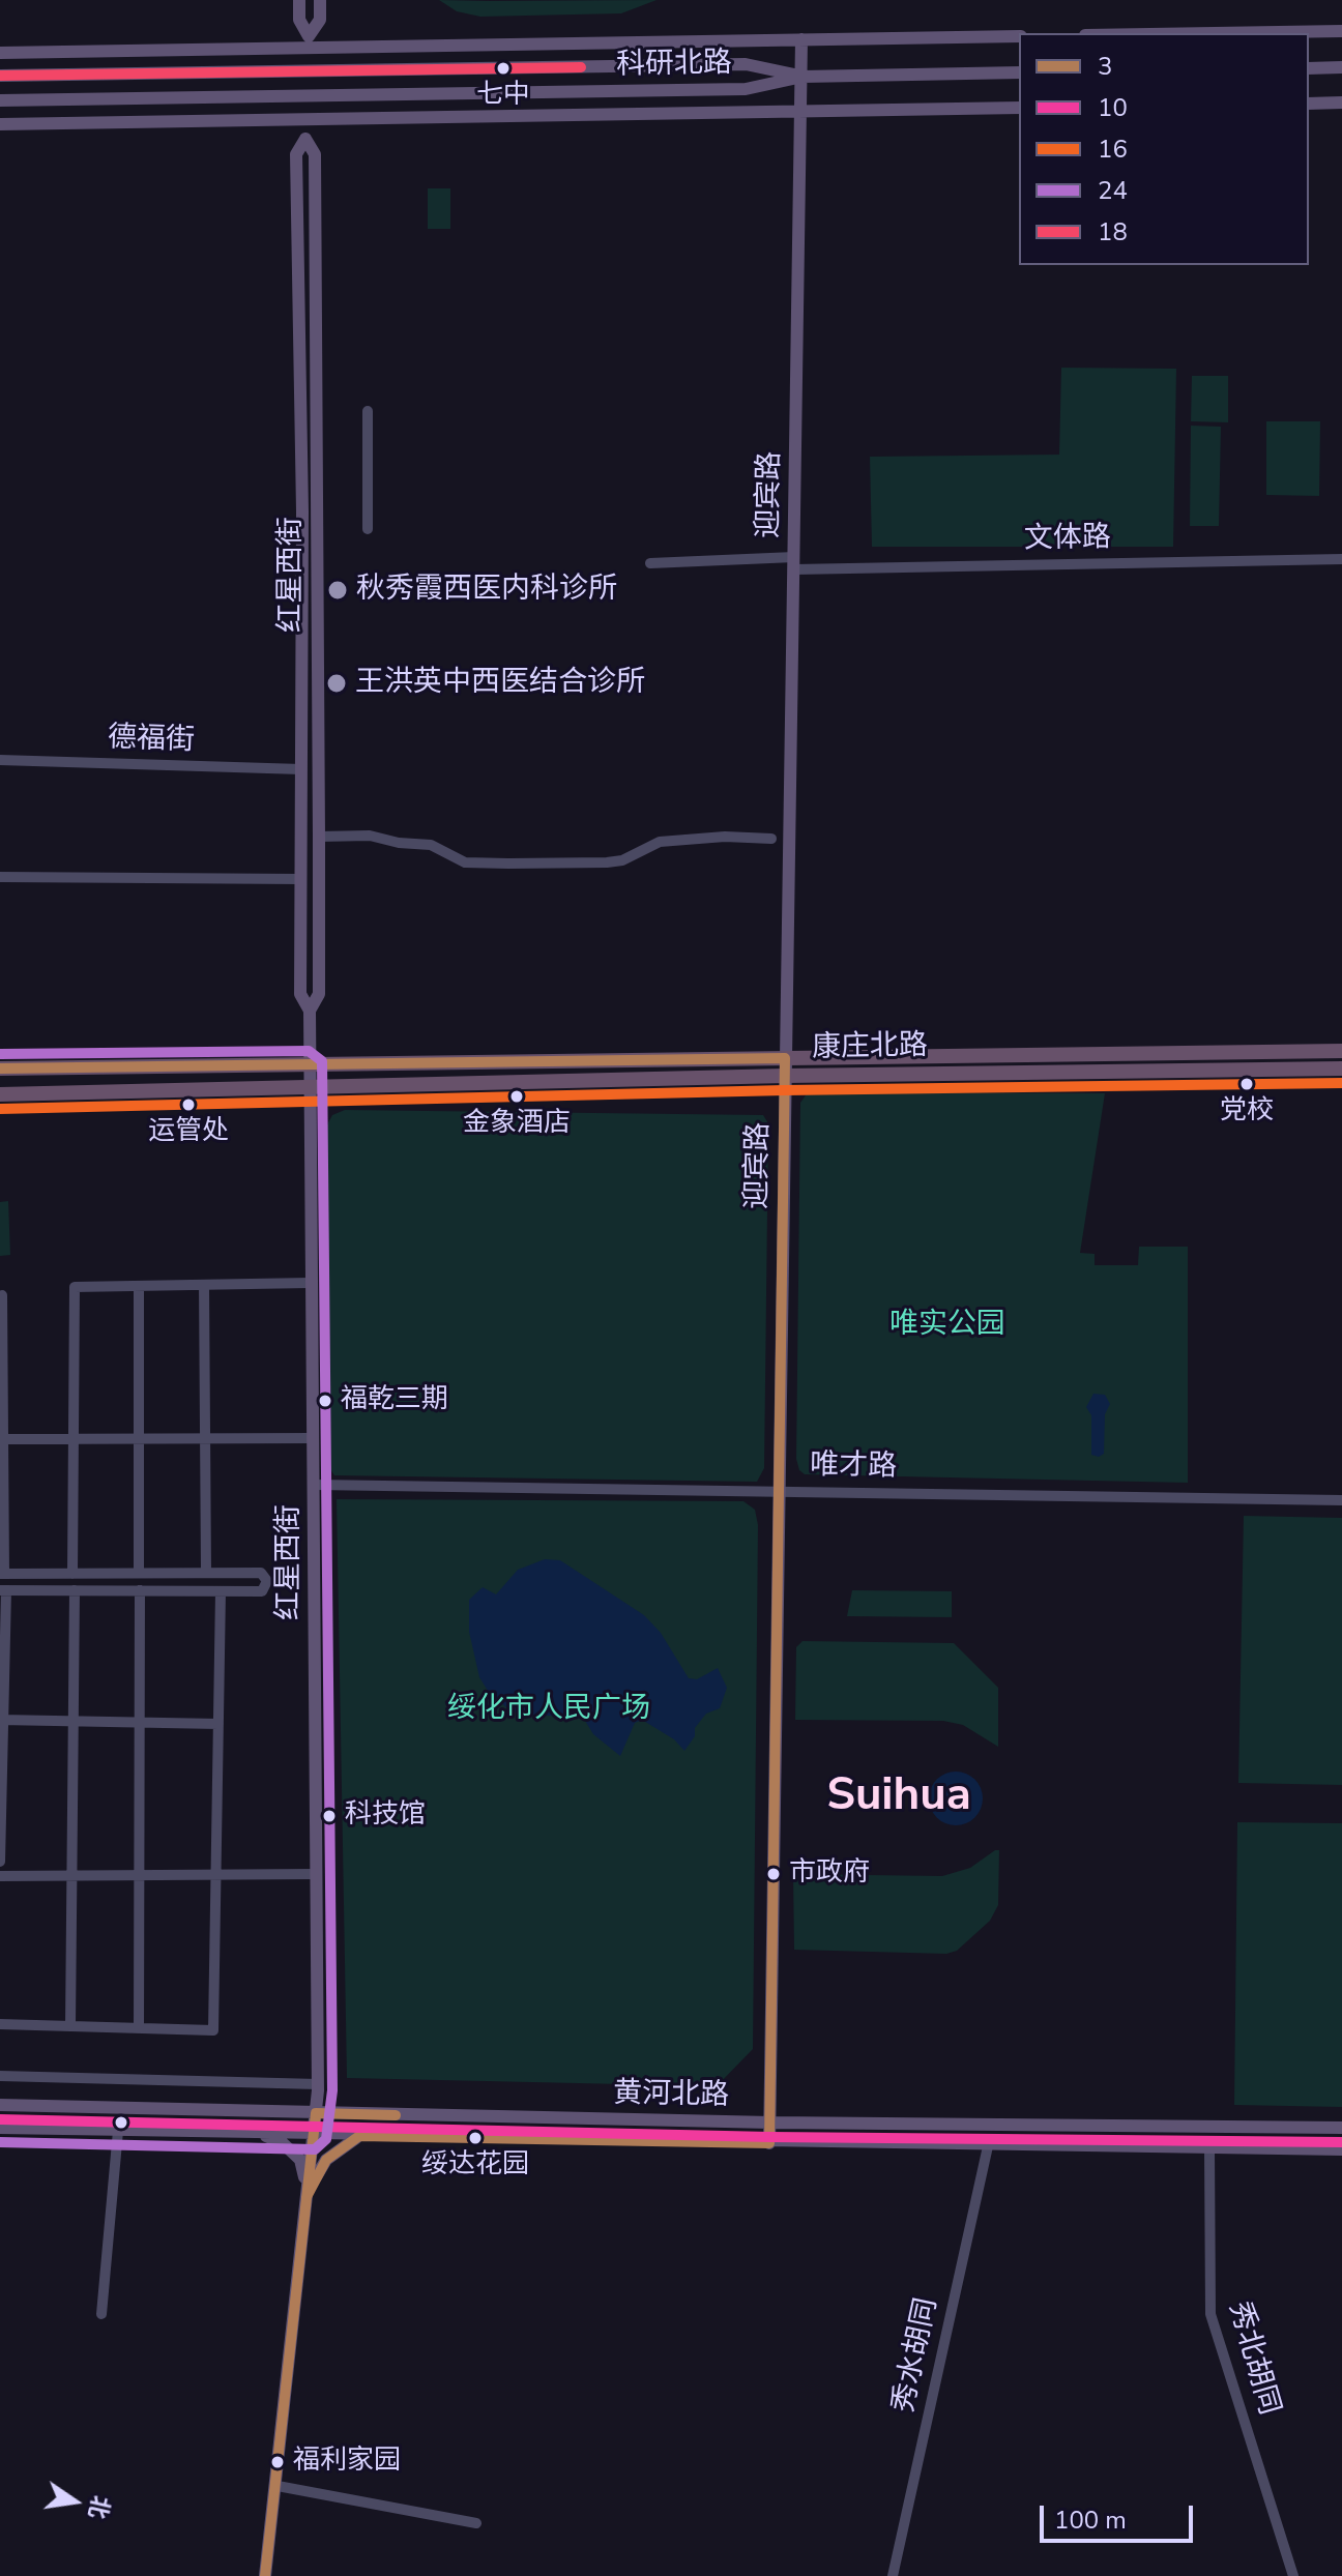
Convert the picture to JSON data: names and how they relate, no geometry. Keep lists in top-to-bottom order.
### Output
{
  "streets": {
    "highway": ["康庄北路"],
    "main road": [
      "科研北路",
      "迎宾路",
      "红星西街",
      "黄河北路"
    ],
    "street": [
      "文体路",
      "德福街",
      "唯才路",
      "秀水胡同",
      "秀北胡同"
    ]
  },
  "crossings": [
    ["科研北路", "迎宾路"],
    ["科研北路", "红星西街"],
    ["迎宾路", "文体路"],
    ["迎宾路", "康庄北路"],
    ["迎宾路", "唯才路"],
    ["迎宾路", "黄河北路"],
    ["红星西街", "德福街"],
    ["红星西街", "康庄北路"],
    ["红星西街", "唯才路"],
    ["红星西街", "黄河北路"],
    ["黄河北路", "秀水胡同"],
    ["黄河北路", "秀北胡同"]
  ],
  "districts": ["Suihua"],
  "parks": ["唯实公园", "绥化市人民广场"],
  "places": [
    "七中",
    "秋秀霞西医内科诊所",
    "王洪英中西医结合诊所",
    "党校",
    "金象酒店",
    "运管处",
    "福乾三期",
    "科技馆",
    "市政府",
    "绥达花园",
    "福利家园"
  ],
  "lines": [
    "transit line 18",
    "transit line 24",
    "transit line 3",
    "transit line 16",
    "transit line 10"
  ],
  "legend": [
    "3",
    "10",
    "16",
    "24",
    "18"
  ],
  "scale_bar": "100 m",
  "north": "right"
}
